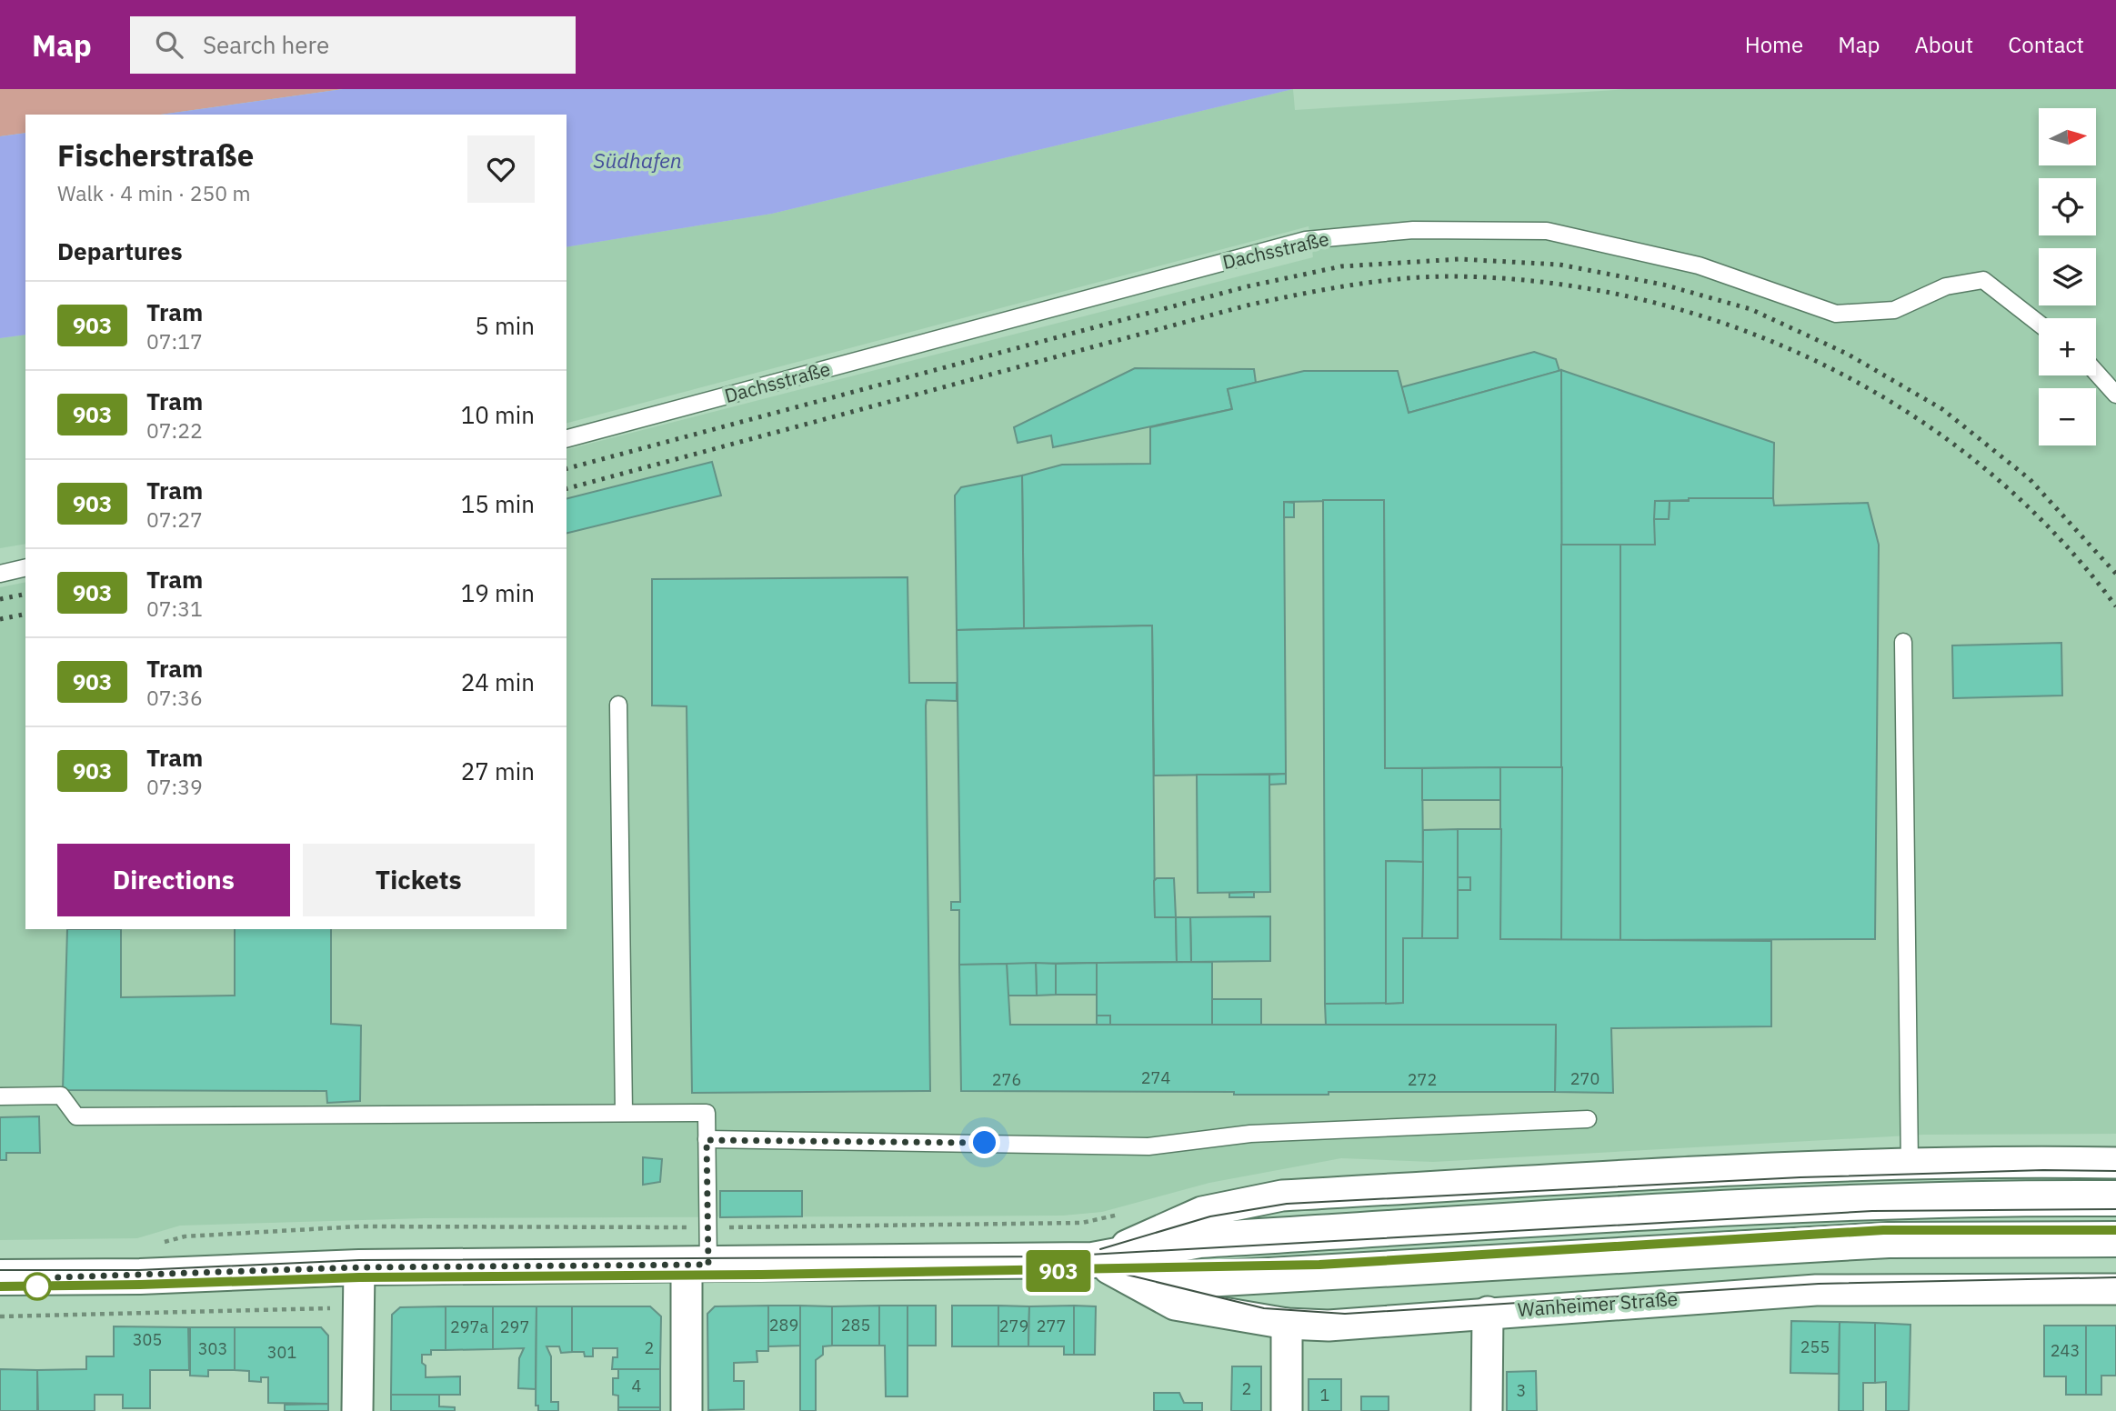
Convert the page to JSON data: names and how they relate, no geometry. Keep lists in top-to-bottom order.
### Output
{
  "streets": {
    "street": ["Wanheimer Straße"],
    "lane": ["Dachsstraße"]
  },
  "water": ["Südhafen"],
  "lines": ["tram line 903"],
  "house_numbers": [
    "274",
    "270",
    "276",
    "272",
    "289",
    "285",
    "279",
    "277",
    "297a",
    "297",
    "305",
    "255",
    "2",
    "303",
    "243",
    "301",
    "4",
    "2",
    "3",
    "1"
  ],
  "north": "right",
  "page": {
    "header": "Map",
    "search": "Search here",
    "nav": [
      "Home",
      "Map",
      "About",
      "Contact"
    ],
    "on_map": "903",
    "map_buttons": ["+", "−"],
    "heading": [
      ["Fischerstraße", "Walk · 4 min · 250 m"],
      "Departures"
    ],
    "list": [
      {
        "mark": "903",
        "name": "Tram",
        "note": "07:17",
        "value": "5 min"
      },
      {
        "mark": "903",
        "name": "Tram",
        "note": "07:22",
        "value": "10 min"
      },
      {
        "mark": "903",
        "name": "Tram",
        "note": "07:27",
        "value": "15 min"
      },
      {
        "mark": "903",
        "name": "Tram",
        "note": "07:31",
        "value": "19 min"
      },
      {
        "mark": "903",
        "name": "Tram",
        "note": "07:36",
        "value": "24 min"
      },
      {
        "mark": "903",
        "name": "Tram",
        "note": "07:39",
        "value": "27 min"
      }
    ],
    "buttons": ["Directions", "Tickets"]
  }
}
